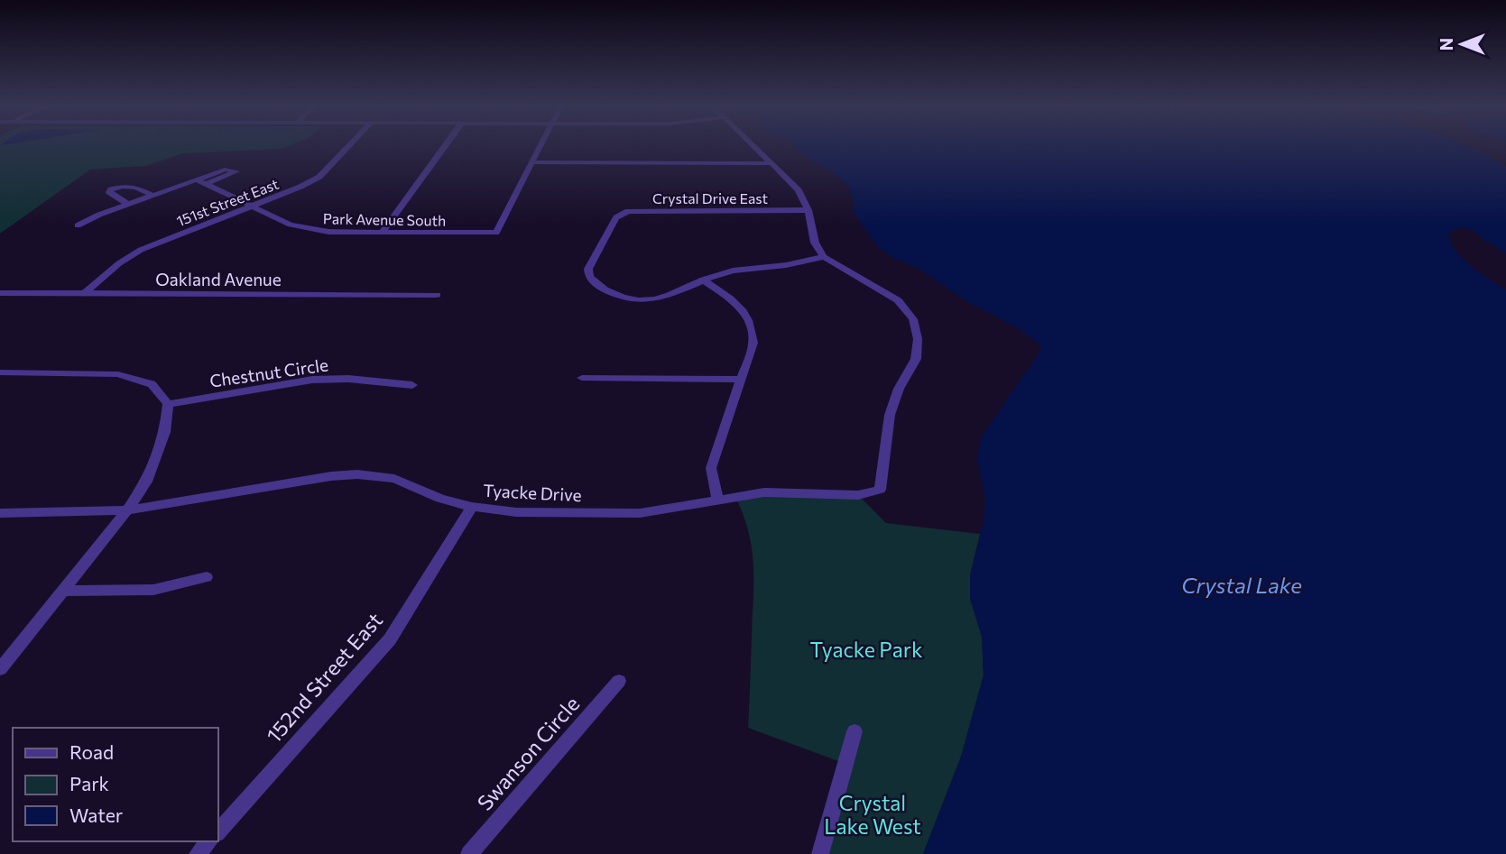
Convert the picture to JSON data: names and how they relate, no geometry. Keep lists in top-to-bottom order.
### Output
{
  "streets": {
    "street": [
      "Crystal Drive East",
      "151st Street East",
      "Park Avenue South",
      "Oakland Avenue",
      "Chestnut Circle",
      "Tyacke Drive",
      "152nd Street East",
      "Swanson Circle"
    ]
  },
  "crossings": [
    ["151st Street East", "Park Avenue South"],
    ["151st Street East", "Oakland Avenue"],
    ["Tyacke Drive", "152nd Street East"]
  ],
  "water": ["Crystal Lake"],
  "parks": ["Tyacke Park", "Crystal Lake West"],
  "legend": ["Road", "Park", "Water"],
  "north": "left"
}
